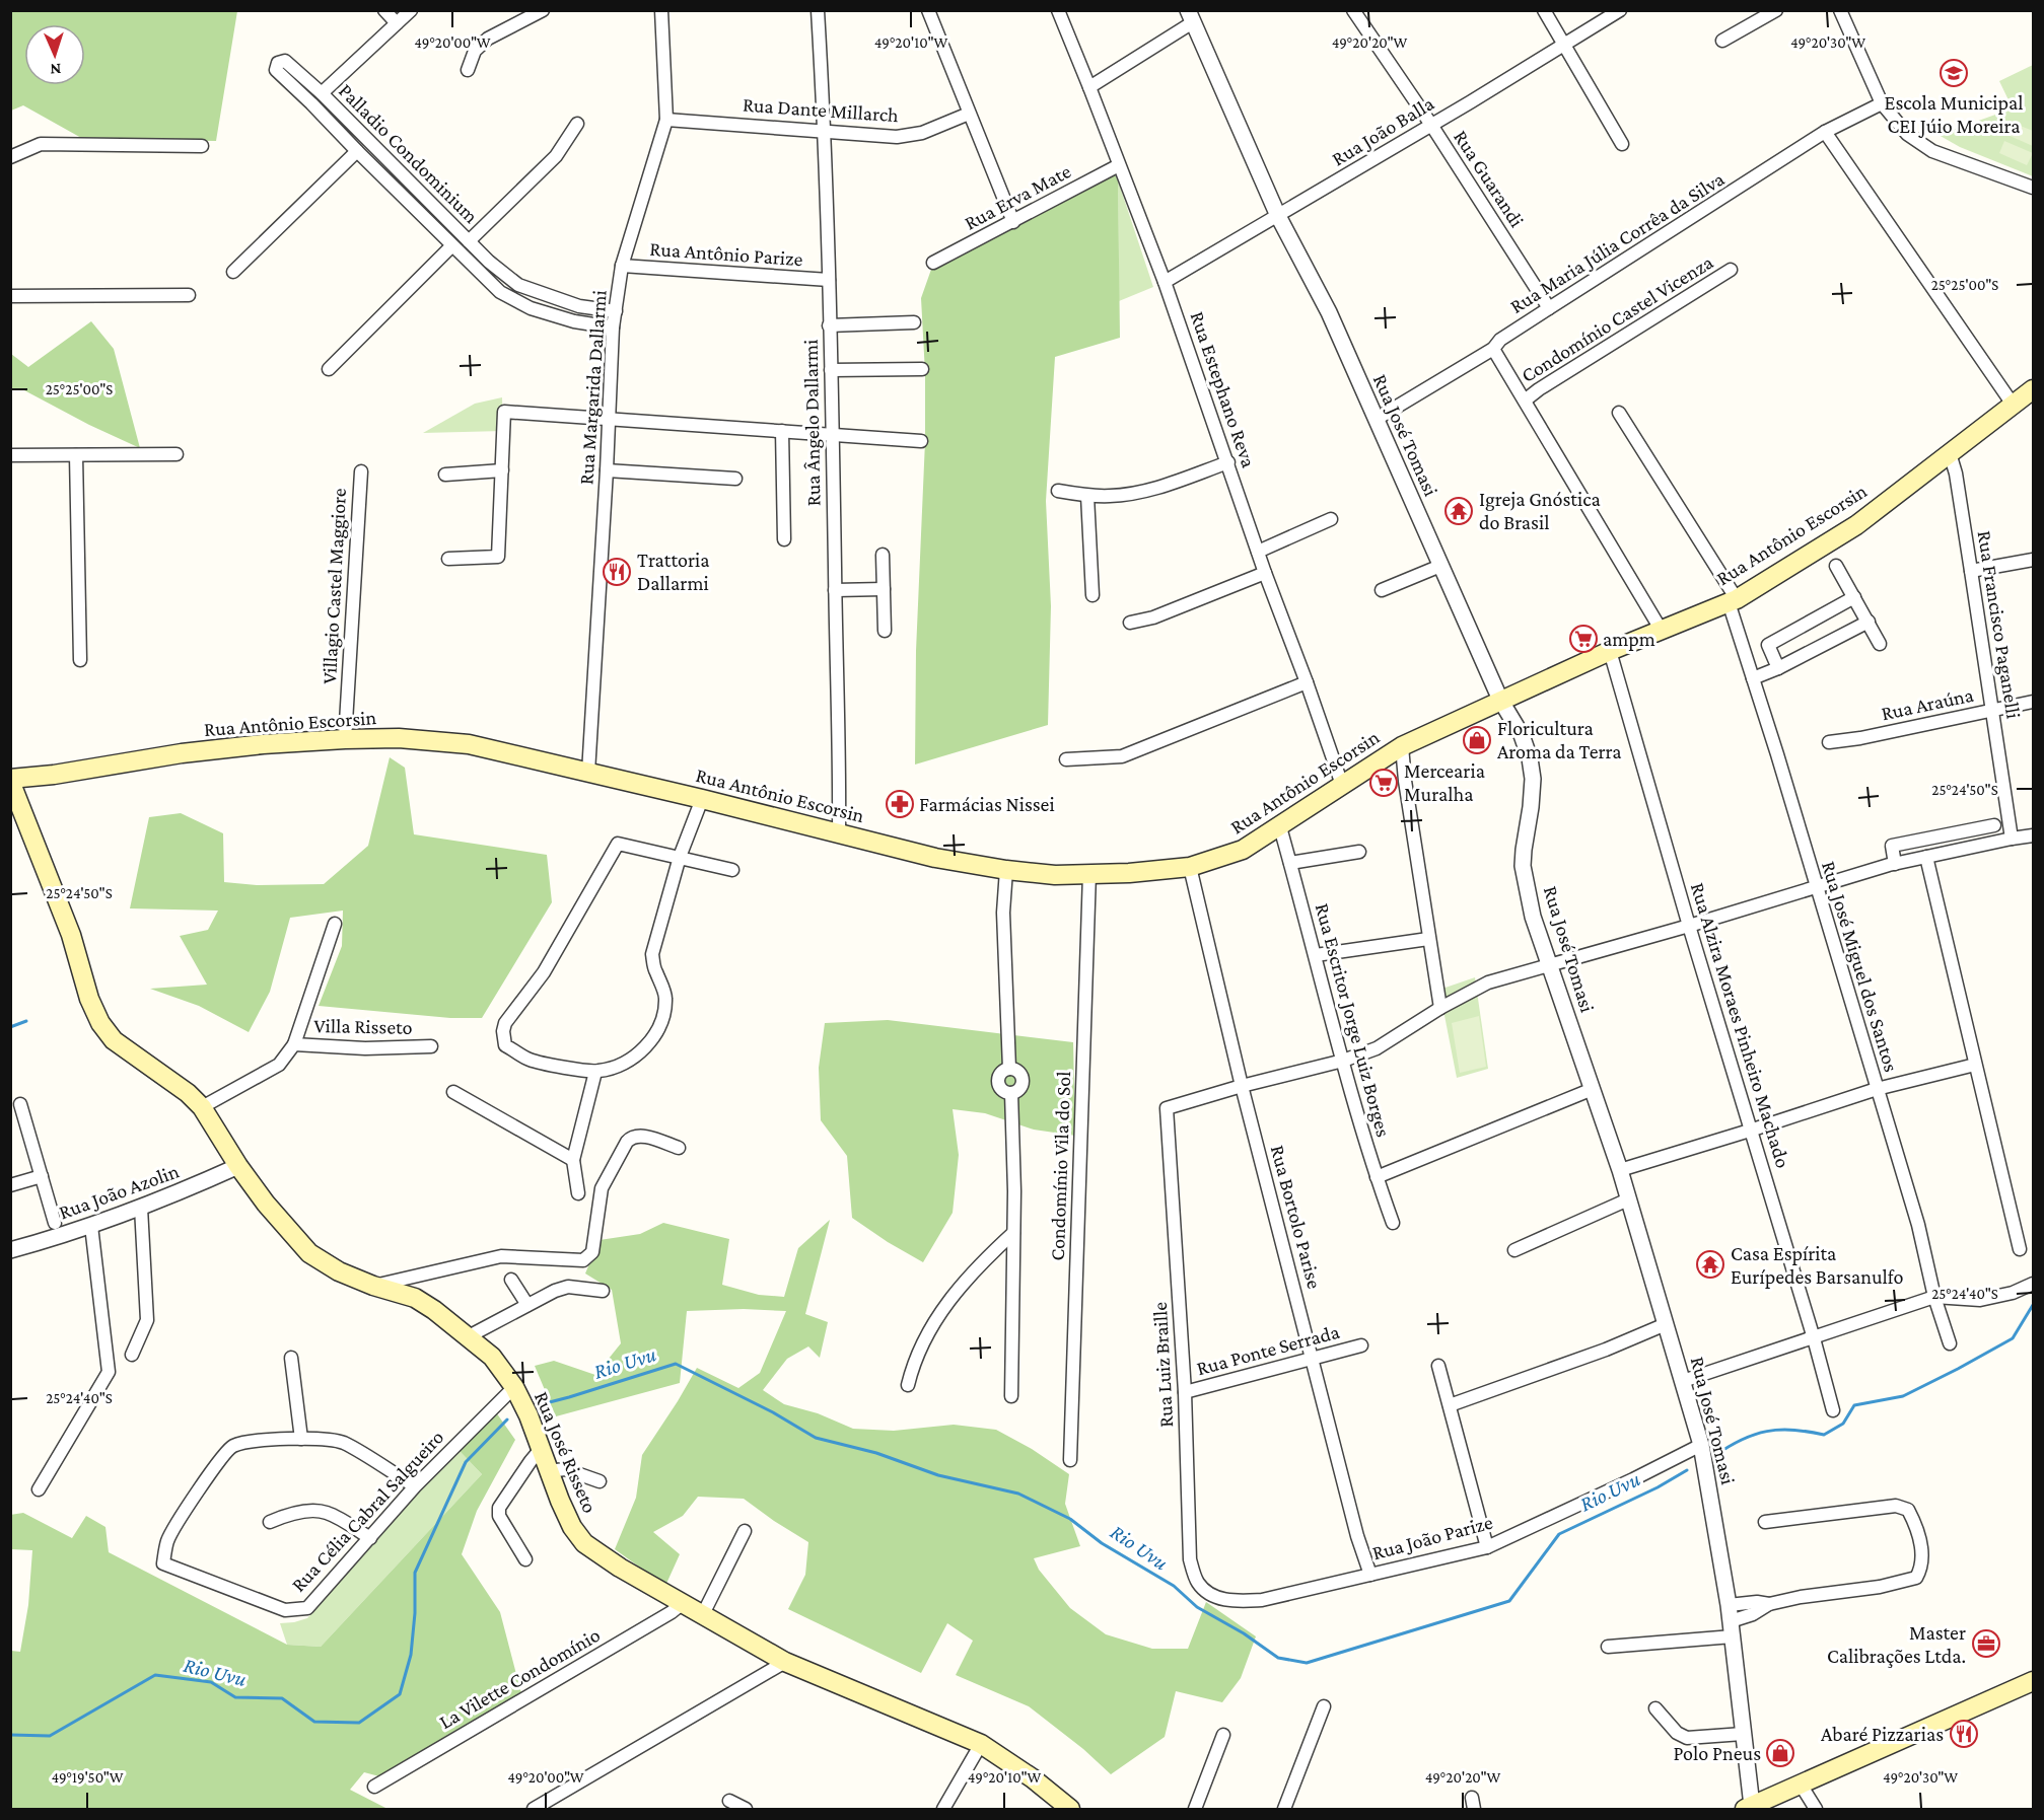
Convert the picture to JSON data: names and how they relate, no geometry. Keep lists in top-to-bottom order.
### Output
{
  "streets": {
    "main road": ["Rua Antônio Escorsin", "Rua José Risseto"],
    "street": [
      "Rua Dante Millarch",
      "Rua João Balla",
      "Palladio Condominium",
      "Rua Guarandi",
      "Rua Erva Mate",
      "Rua Maria Júlia Corrêa da Silva",
      "Rua Antônio Parize",
      "Condomínio Castel Vicenza",
      "Rua Margarida Dallarmi",
      "Rua Estephano Reva",
      "Rua Ângelo Dallarmi",
      "Rua José Tomasi",
      "Villagio Castel Maggiore",
      "Rua Francisco Paganelli",
      "Rua Araúna",
      "Rua José Miguel dos Santos",
      "Rua Escritor Jorge Luiz Borges",
      "Rua Alzira Moraes Pinheiro Machado",
      "Villa Risseto",
      "Condomínio Vila do Sol",
      "Rua João Azolin",
      "Rua Bortolo Parise",
      "Rua Ponte Serrada",
      "Rua Luiz Braille",
      "Rua Célia Cabral Salgueiro",
      "Rua João Parize",
      "La Vilette Condomínio"
    ]
  },
  "crossings": [
    ["Rua Dante Millarch", "Rua Margarida Dallarmi"],
    ["Rua Dante Millarch", "Rua Ângelo Dallarmi"],
    ["Rua João Balla", "Rua Guarandi"],
    ["Rua João Balla", "Rua Estephano Reva"],
    ["Rua João Balla", "Rua José Tomasi"],
    ["Palladio Condominium", "Rua Margarida Dallarmi"],
    ["Rua Guarandi", "Rua Maria Júlia Corrêa da Silva"],
    ["Rua Erva Mate", "Rua Estephano Reva"],
    ["Rua Maria Júlia Corrêa da Silva", "Rua José Tomasi"],
    ["Rua Antônio Parize", "Rua Margarida Dallarmi"],
    ["Rua Antônio Parize", "Rua Ângelo Dallarmi"],
    ["Rua Margarida Dallarmi", "Rua Antônio Escorsin"],
    ["Rua Estephano Reva", "Rua Antônio Escorsin"],
    ["Rua Ângelo Dallarmi", "Rua Antônio Escorsin"],
    ["Rua José Tomasi", "Rua Antônio Escorsin"],
    ["Rua José Tomasi", "Rua João Parize"],
    ["Rua Antônio Escorsin", "Villagio Castel Maggiore"],
    ["Rua Antônio Escorsin", "Rua Francisco Paganelli"],
    ["Rua Antônio Escorsin", "Rua José Miguel dos Santos"],
    ["Rua Antônio Escorsin", "Rua Escritor Jorge Luiz Borges"],
    ["Rua Antônio Escorsin", "Rua Alzira Moraes Pinheiro Machado"],
    ["Rua Antônio Escorsin", "Condomínio Vila do Sol"],
    ["Rua Antônio Escorsin", "Rua Bortolo Parise"],
    ["Rua Antônio Escorsin", "Rua José Risseto"],
    ["Rua Francisco Paganelli", "Rua Araúna"],
    ["Villa Risseto", "Rua José Risseto"],
    ["Rua João Azolin", "Rua José Risseto"],
    ["Rua Bortolo Parise", "Rua Ponte Serrada"],
    ["Rua Bortolo Parise", "Rua Luiz Braille"],
    ["Rua Bortolo Parise", "Rua João Parize"],
    ["Rua Ponte Serrada", "Rua Luiz Braille"],
    ["Rua Luiz Braille", "Rua João Parize"],
    ["Rua José Risseto", "Rua Célia Cabral Salgueiro"],
    ["Rua José Risseto", "La Vilette Condomínio"]
  ],
  "water": ["Rio Uvu"],
  "places": {
    "school or university": ["Escola Municipal CEI Júio Moreira"],
    "temple": ["Igreja Gnóstica do Brasil", "Casa Espírita Eurípedes Barsanulfo"],
    "restaurant": ["Trattoria Dallarmi", "Abaré Pizzarias"],
    "supermarket": ["ampm", "Mercearia Muralha"],
    "shop": ["Floricultura Aroma da Terra", "Polo Pneus"],
    "pharmacy": ["Farmácias Nissei"],
    "office": ["Master Calibrações Ltda."]
  },
  "north": "bottom",
  "coordinates": [
    "49°20'00\"W",
    "49°20'10\"W",
    "49°20'20\"W",
    "49°20'30\"W",
    "25°25'00\"S",
    "25°24'50\"S",
    "25°24'40\"S",
    "49°19'50\"W"
  ]
}
